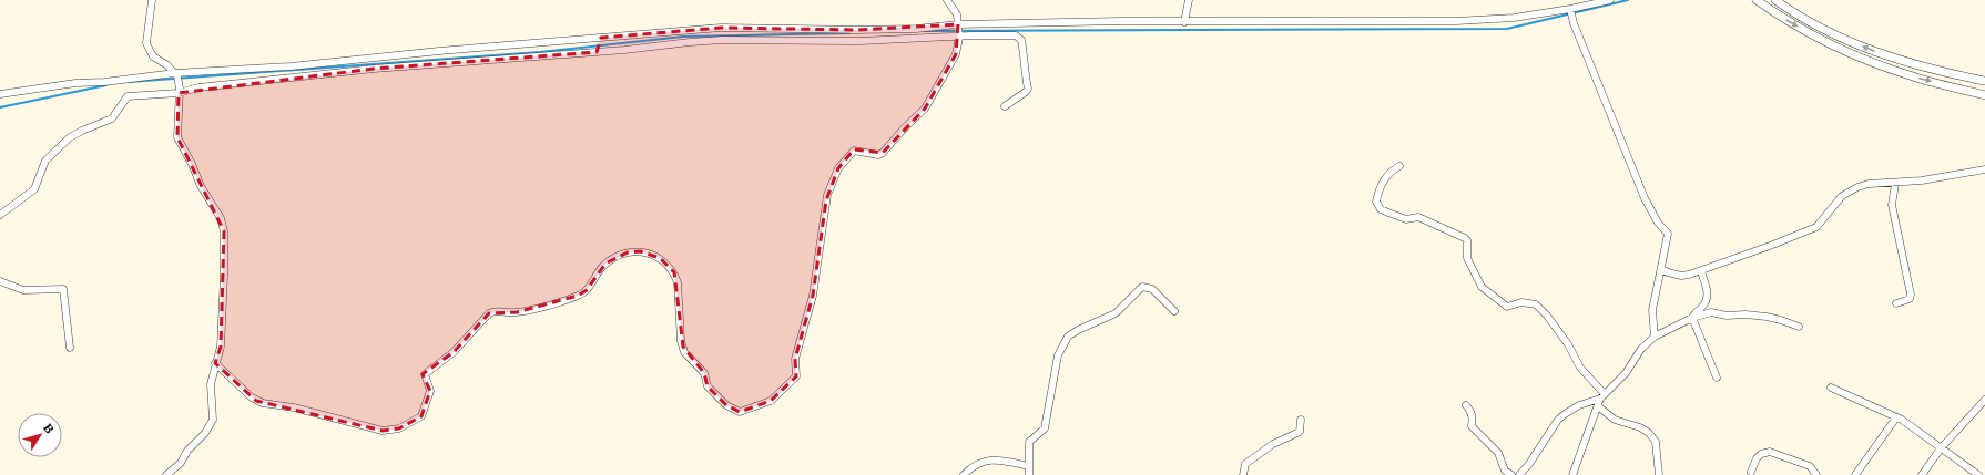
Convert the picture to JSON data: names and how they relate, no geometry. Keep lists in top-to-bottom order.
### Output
{
  "north": "top right"
}
